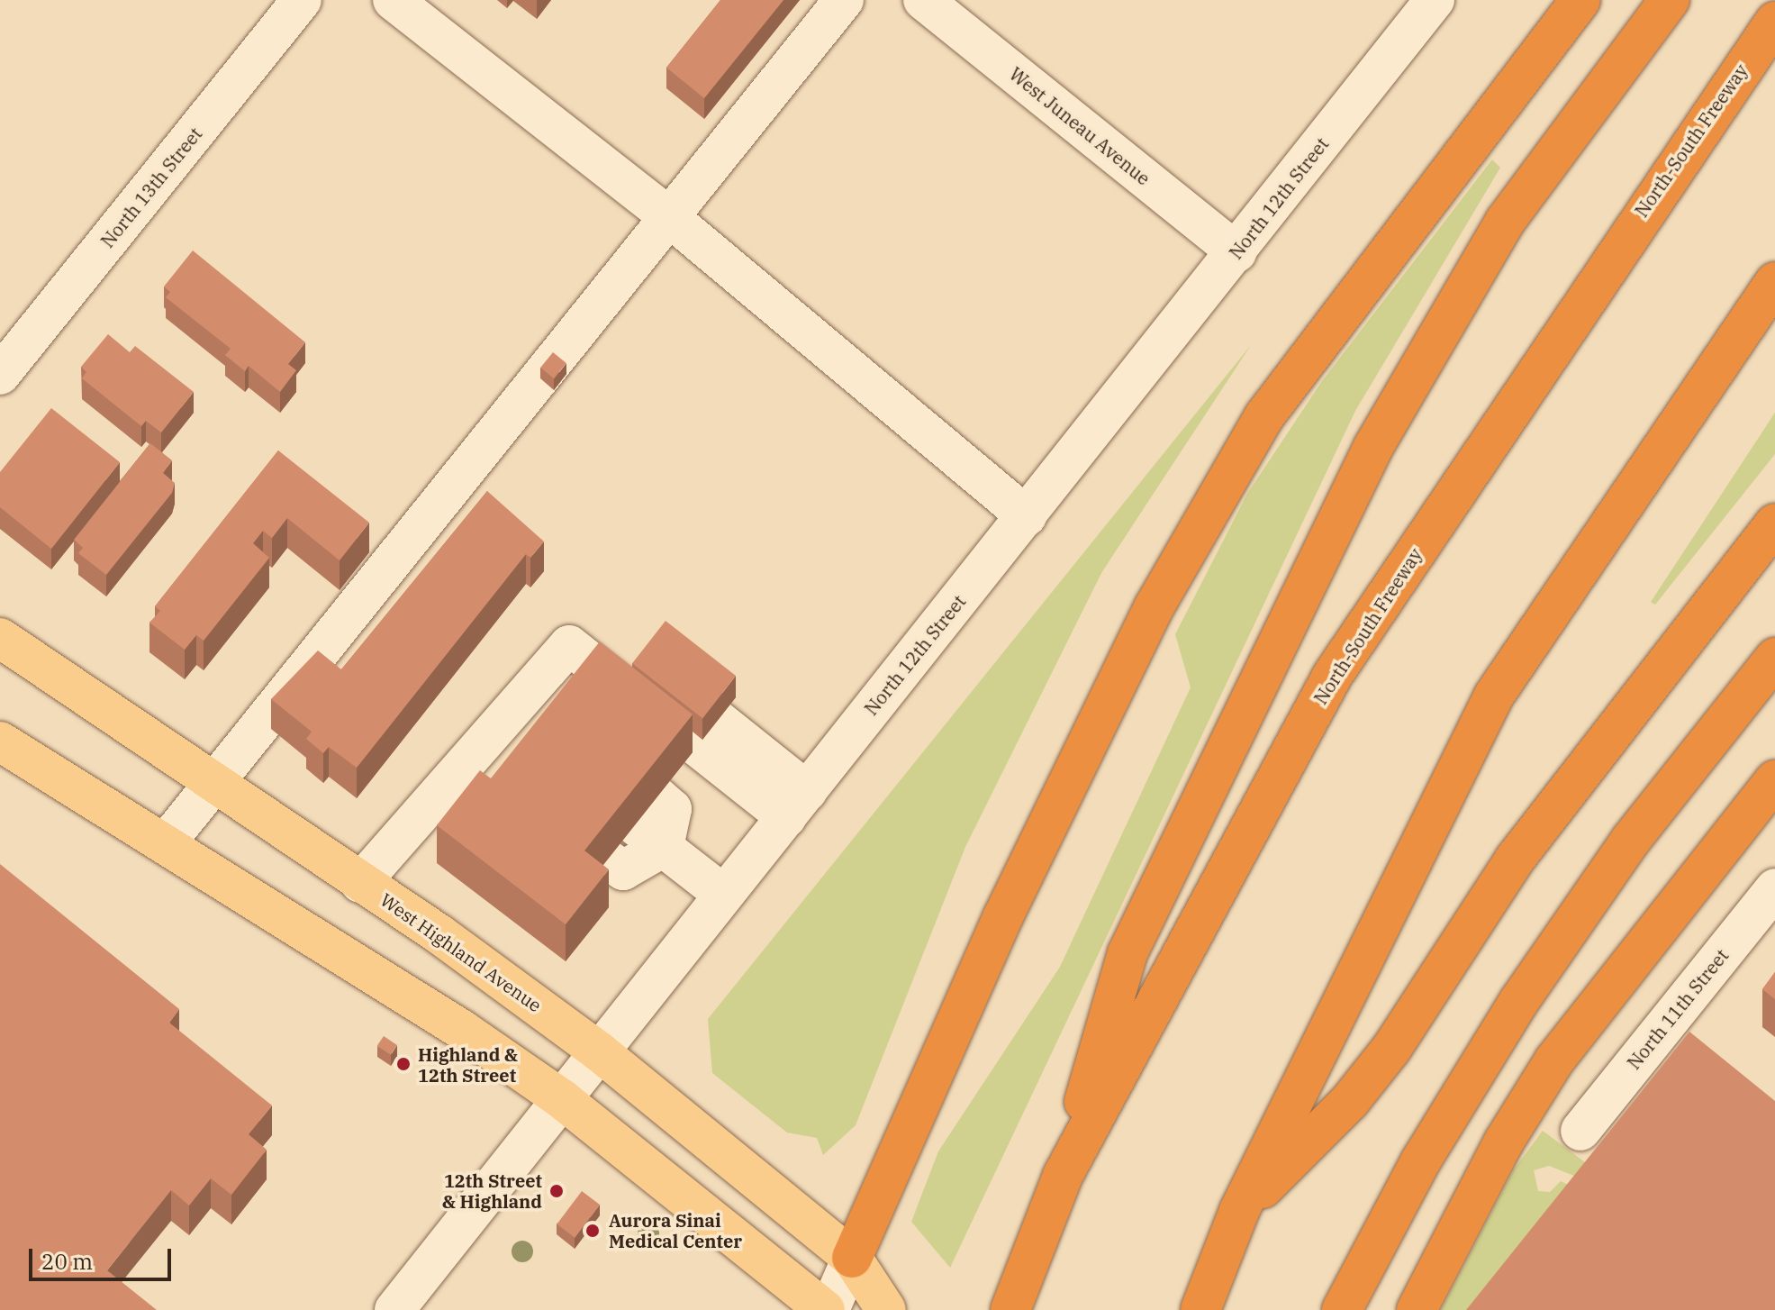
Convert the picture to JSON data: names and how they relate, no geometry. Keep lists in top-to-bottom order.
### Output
{
  "streets": {
    "highway": ["North-South Freeway"],
    "main road": ["West Highland Avenue"],
    "street": [
      "West Juneau Avenue",
      "North 13th Street",
      "North 12th Street",
      "North 11th Street"
    ]
  },
  "crossings": [
    ["West Juneau Avenue", "North 12th Street"],
    ["North 12th Street", "West Highland Avenue"]
  ],
  "places": ["Highland & 12th Street", "12th Street & Highland", "Aurora Sinai Medical Center"],
  "scale_bar": "20 m"
}
